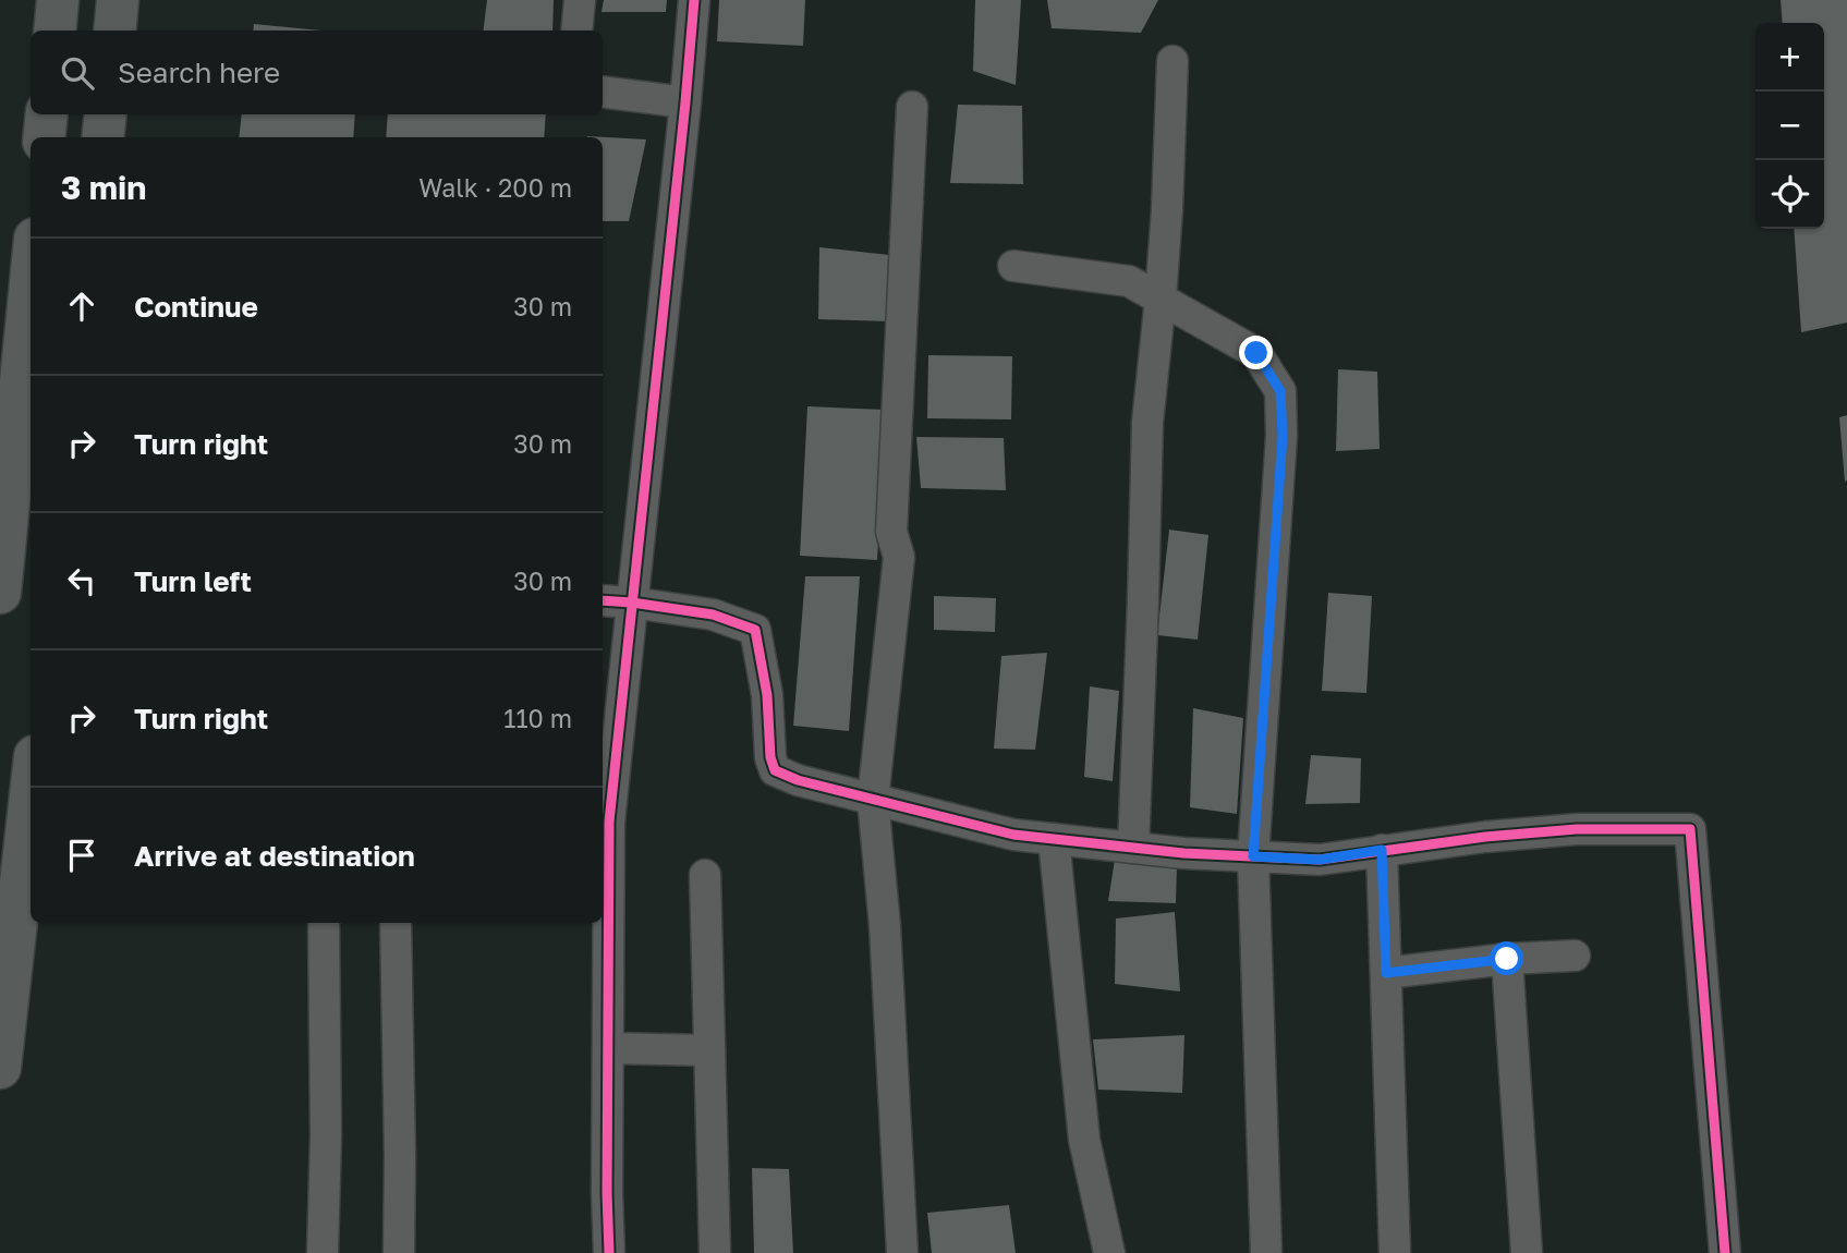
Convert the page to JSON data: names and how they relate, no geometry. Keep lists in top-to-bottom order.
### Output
{
  "page": {
    "map_buttons": ["+", "−"],
    "search": "Search here",
    "heading": ["3 min", "Walk · 200 m"],
    "list": [
      ["Continue", "30 m"],
      ["Turn right", "30 m"],
      ["Turn left", "30 m"],
      ["Turn right", "110 m"],
      "Arrive at destination"
    ]
  }
}
